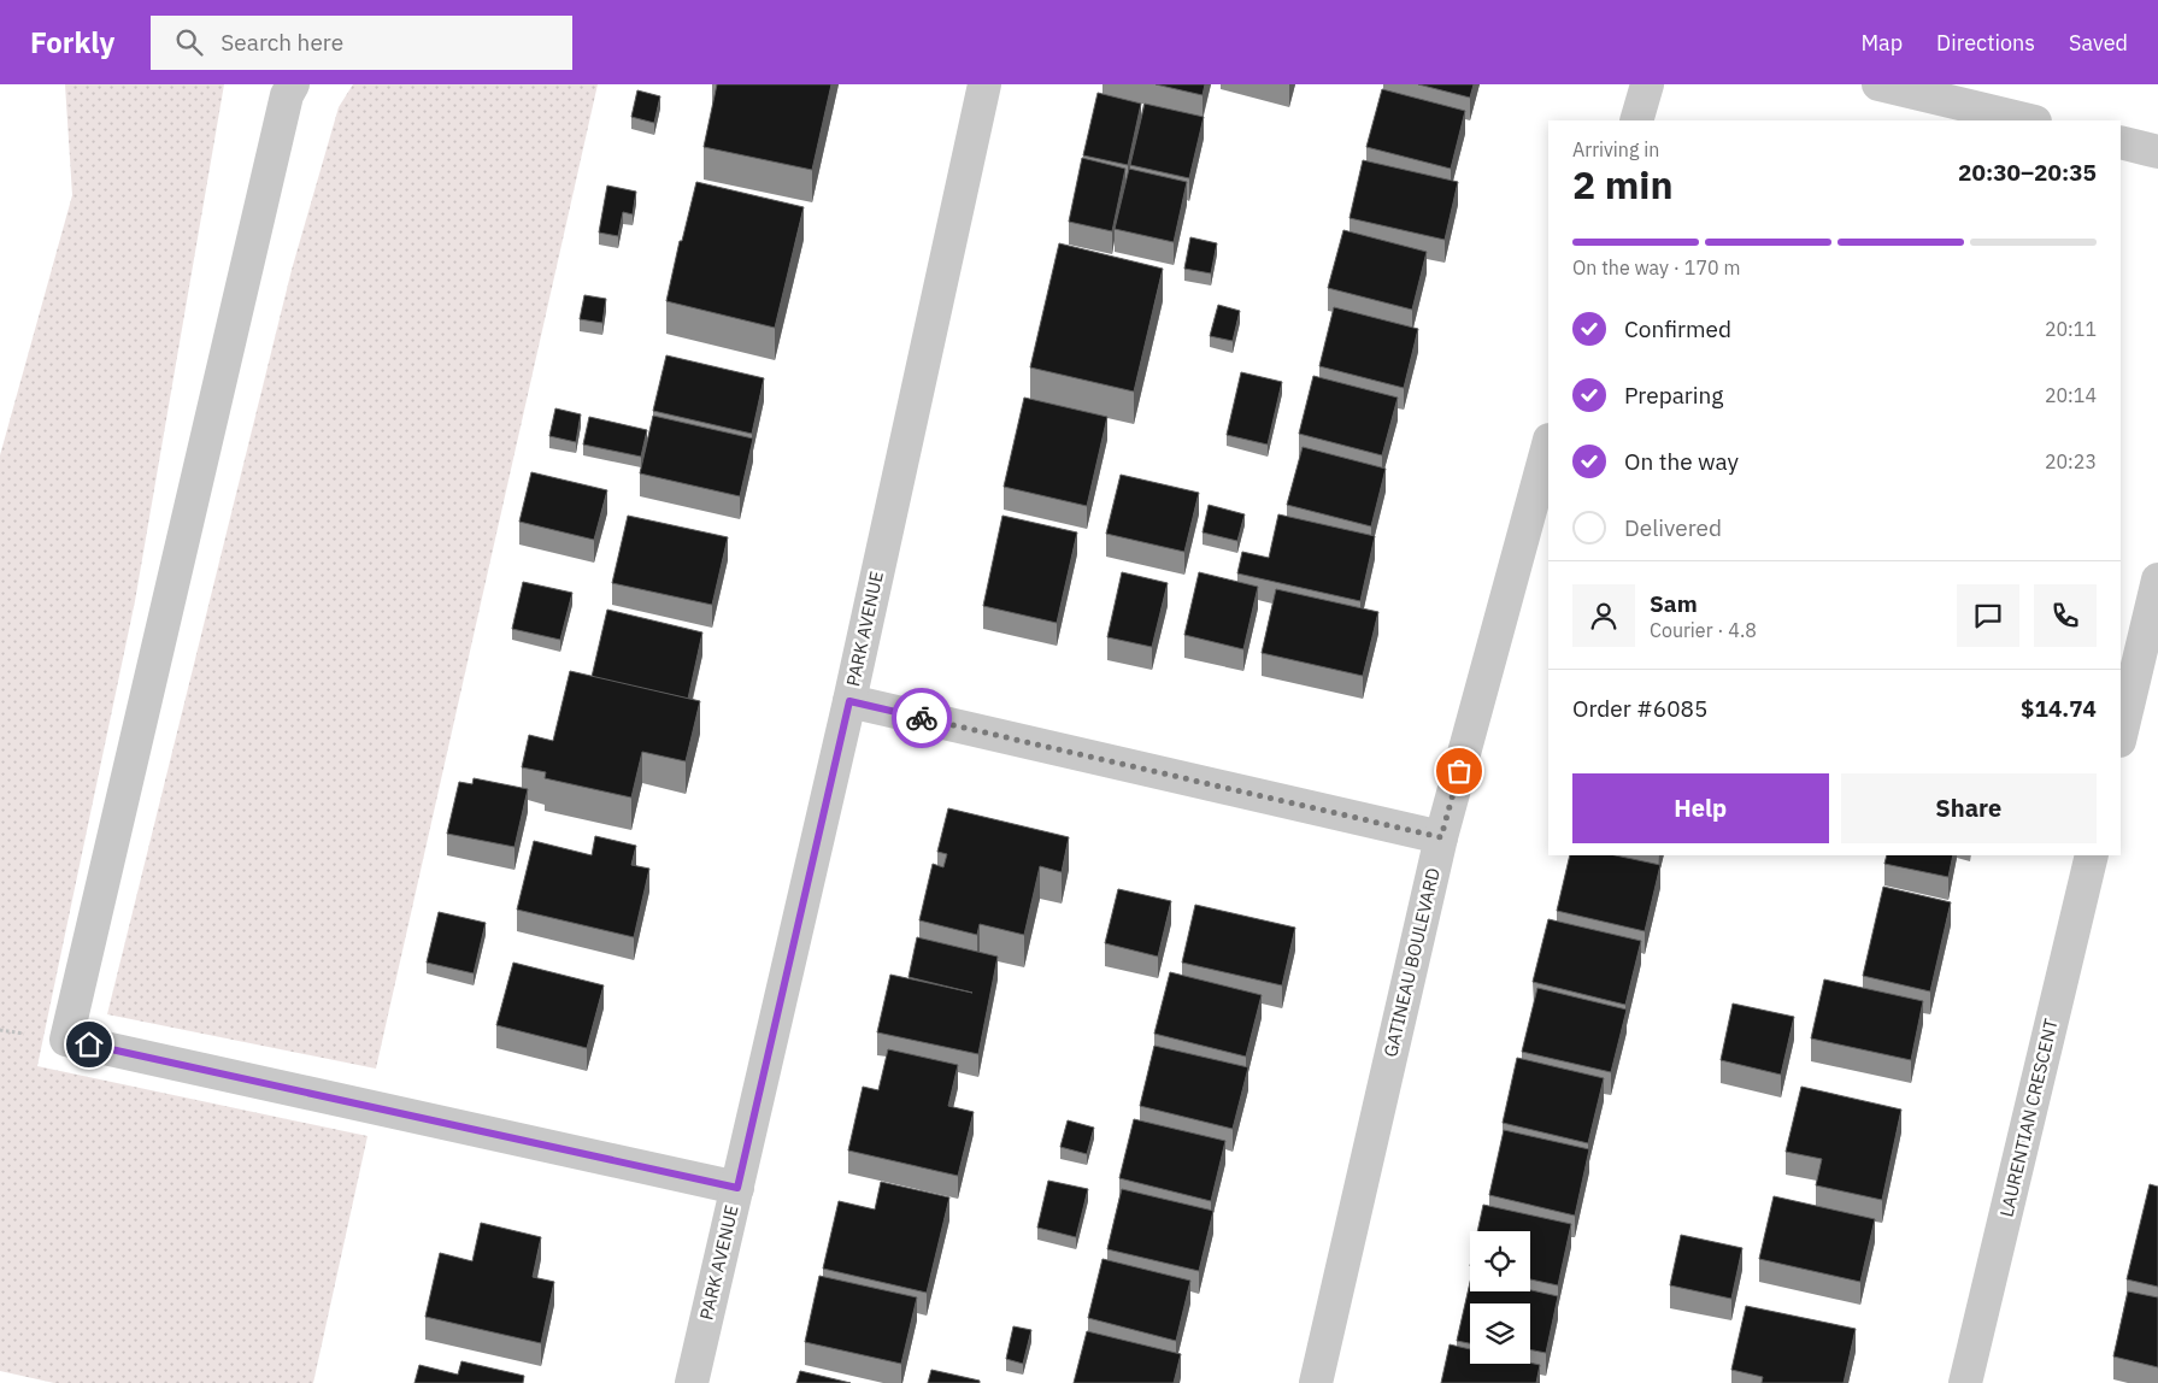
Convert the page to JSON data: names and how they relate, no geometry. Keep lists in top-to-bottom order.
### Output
{
  "streets": {
    "street": ["PARK AVENUE", "GATINEAU BOULEVARD", "LAURENTIAN CRESCENT"]
  },
  "page": {
    "header": "Forkly",
    "search": "Search here",
    "nav": ["Map", "Directions", "Saved"],
    "heading": ["2 min", "Arriving in", "20:30–20:35"],
    "panel": [
      "Sam",
      "Courier · 4.8",
      "Order #6085",
      "$14.74"
    ],
    "bar": "On the way · 170 m",
    "list": [
      ["Confirmed", "20:11"],
      ["Preparing", "20:14"],
      ["On the way", "20:23"],
      "Delivered"
    ],
    "buttons": ["Help", "Share"]
  }
}
